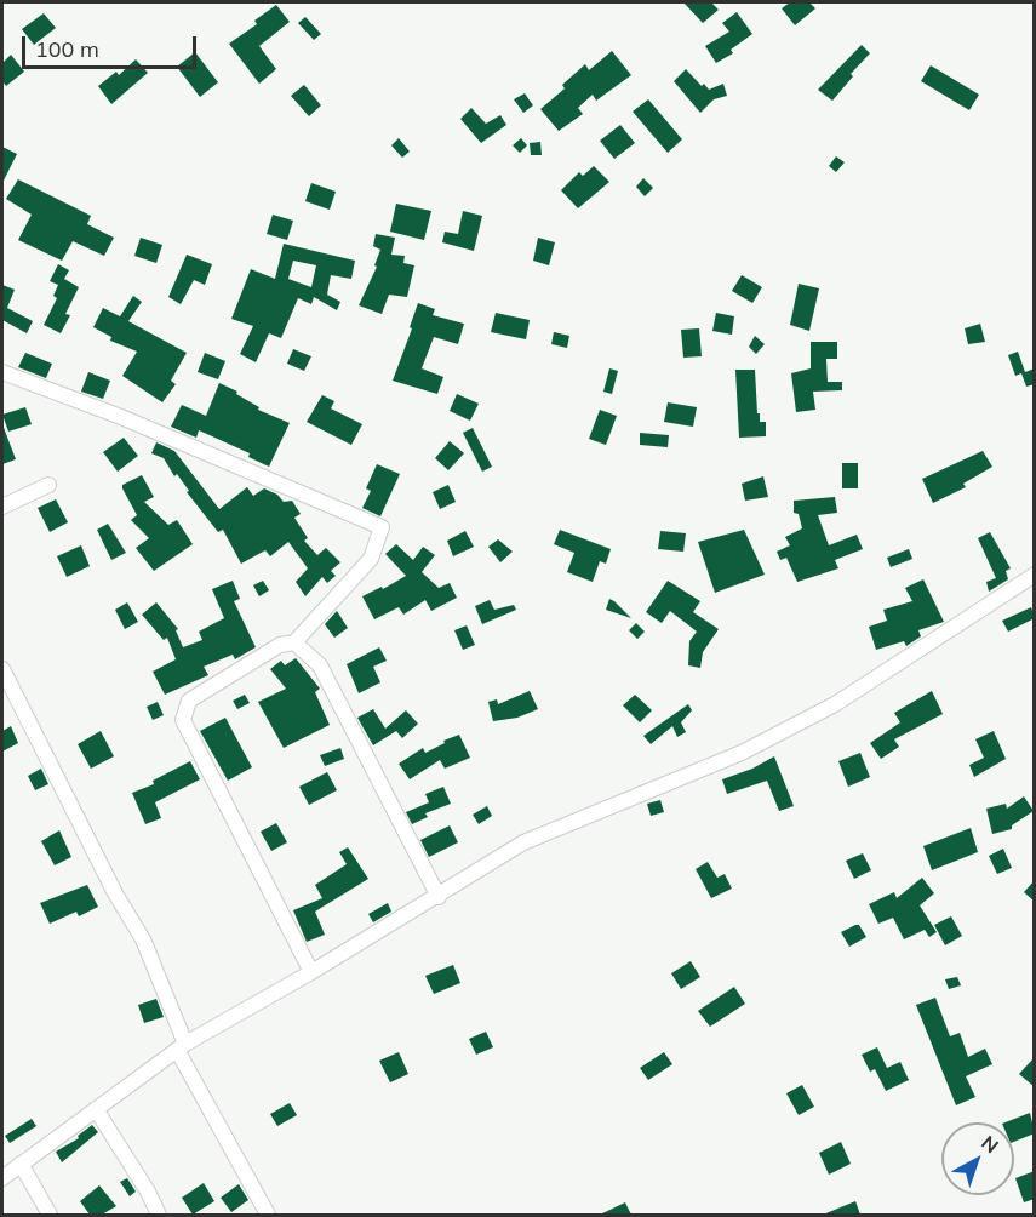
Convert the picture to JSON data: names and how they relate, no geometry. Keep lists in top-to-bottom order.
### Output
{
  "scale_bar": "100 m",
  "north": "top right"
}
